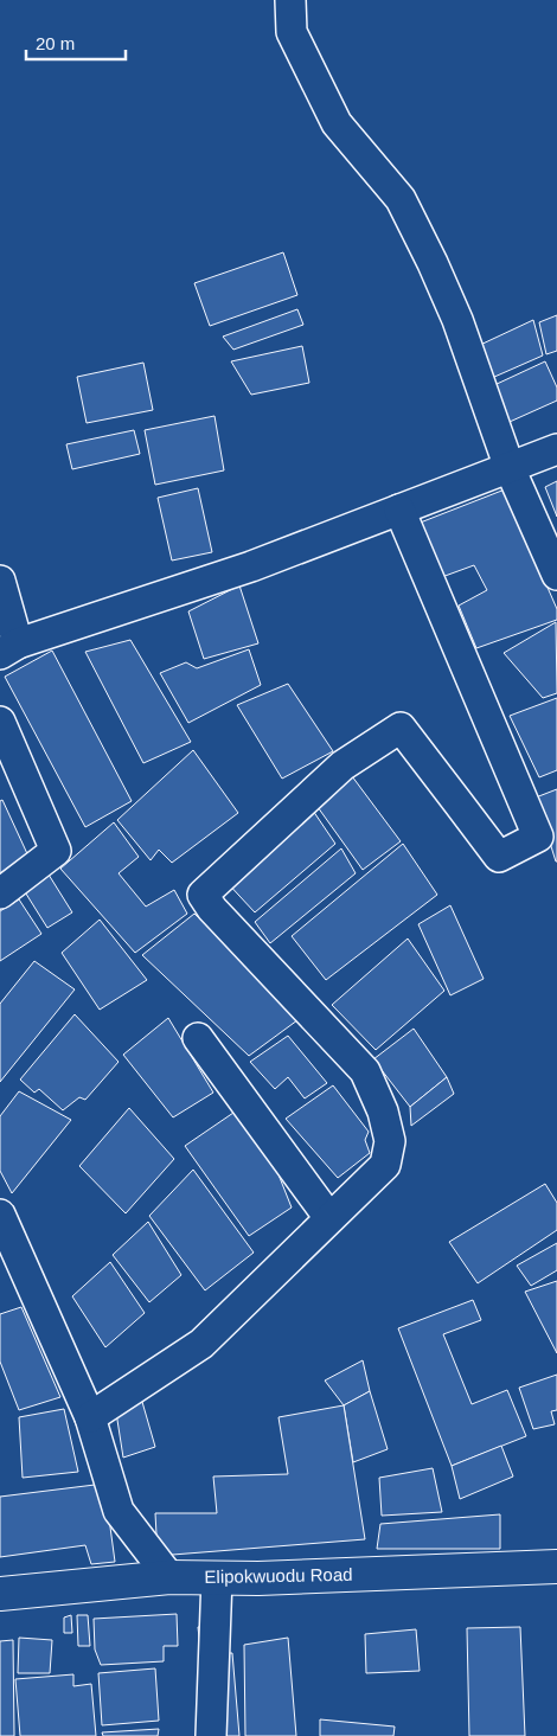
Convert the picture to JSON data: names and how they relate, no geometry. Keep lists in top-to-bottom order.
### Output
{
  "streets": {
    "street": ["Elipokwuodu Road"]
  },
  "scale_bar": "20 m"
}
